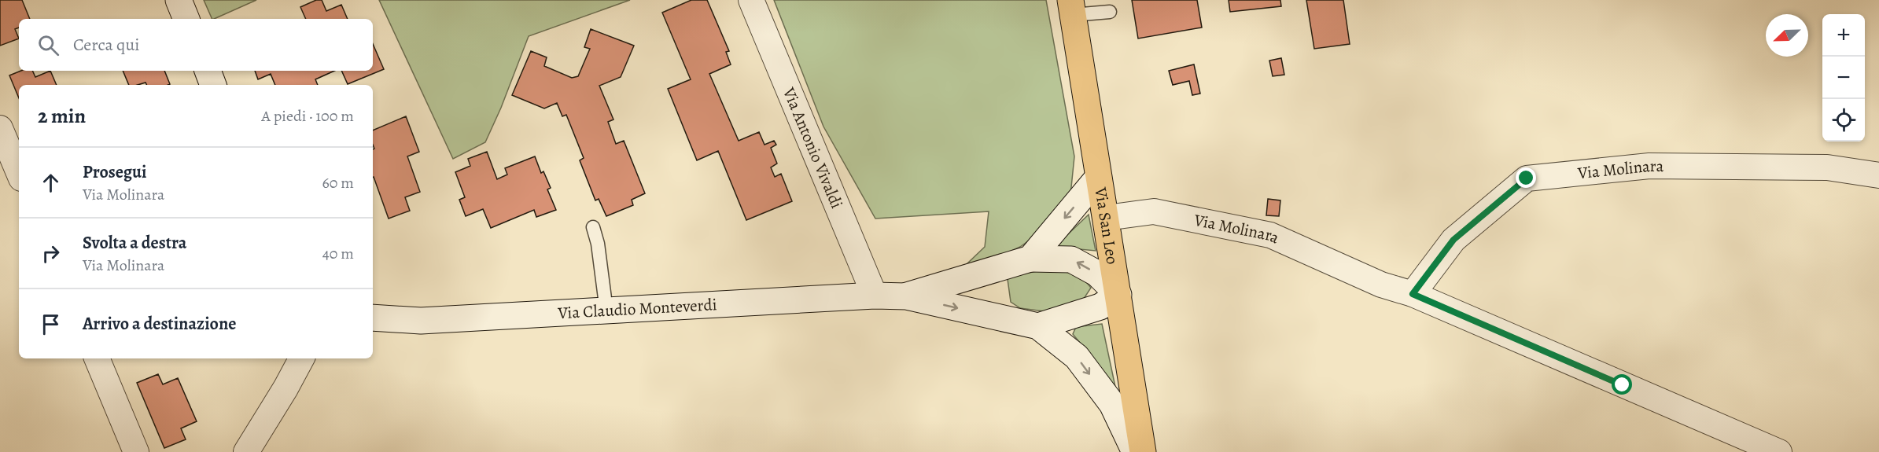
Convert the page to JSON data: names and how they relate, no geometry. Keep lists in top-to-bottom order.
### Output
{
  "streets": {
    "main road": ["Via San Leo"],
    "street": ["Via Antonio Vivaldi", "Via Molinara", "Via Claudio Monteverdi"]
  },
  "crossings": [
    ["Via Antonio Vivaldi", "Via Claudio Monteverdi"],
    ["Via Molinara", "Via San Leo"]
  ],
  "north": "bottom left",
  "page": {
    "map_buttons": ["+", "−"],
    "search": "Cerca qui",
    "heading": ["2 min", "A piedi · 100 m"],
    "list": [
      ["Prosegui", "Via Molinara", "60 m"],
      ["Svolta a destra", "Via Molinara", "40 m"],
      "Arrivo a destinazione"
    ]
  }
}
